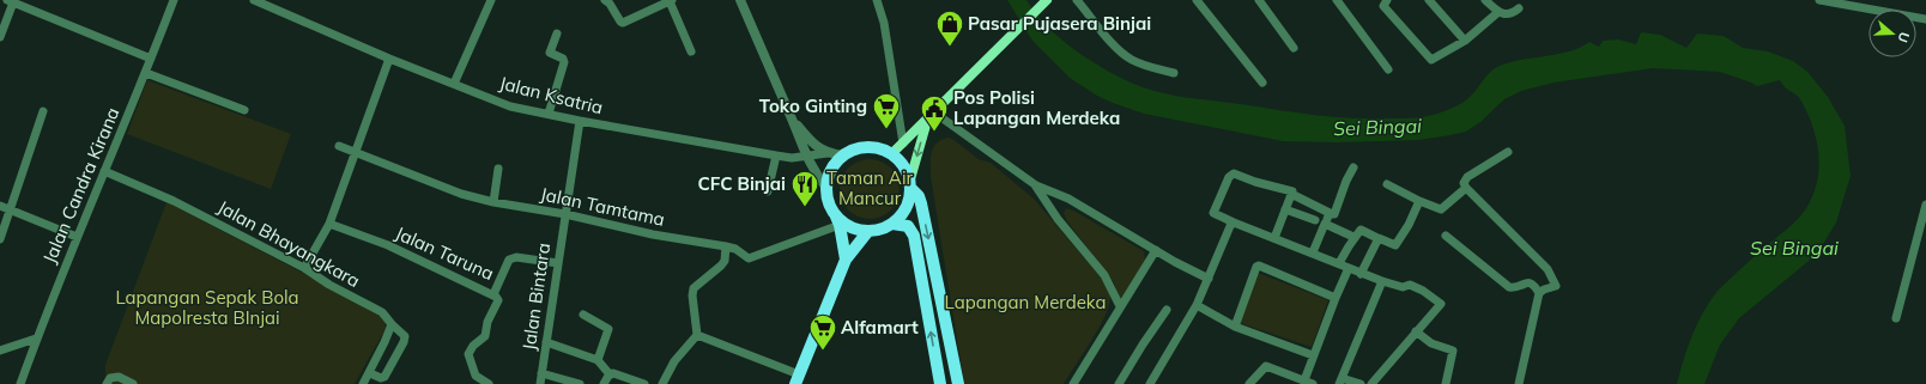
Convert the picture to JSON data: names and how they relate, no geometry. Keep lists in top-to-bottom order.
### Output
{
  "streets": {
    "street": [
      "Jalan Ksatria",
      "Jalan Candra Kirana",
      "Jalan Tamtama",
      "Jalan Bhayangkara",
      "Jalan Taruna",
      "Jalan Bintara"
    ]
  },
  "crossings": [
    ["Jalan Ksatria", "Jalan Bintara"],
    ["Jalan Candra Kirana", "Jalan Bhayangkara"],
    ["Jalan Tamtama", "Jalan Bintara"],
    ["Jalan Taruna", "Jalan Bintara"]
  ],
  "water": ["Sei Bingai"],
  "parks": ["Taman Air Mancur", "Lapangan Sepak Bola Mapolresta BInjai", "Lapangan Merdeka"],
  "places": {
    "shop": ["Pasar Pujasera Binjai"],
    "supermarket": ["Toko Ginting", "Alfamart"],
    "public building": ["Pos Polisi Lapangan Merdeka"],
    "restaurant": ["CFC Binjai"]
  },
  "north": "right"
}
